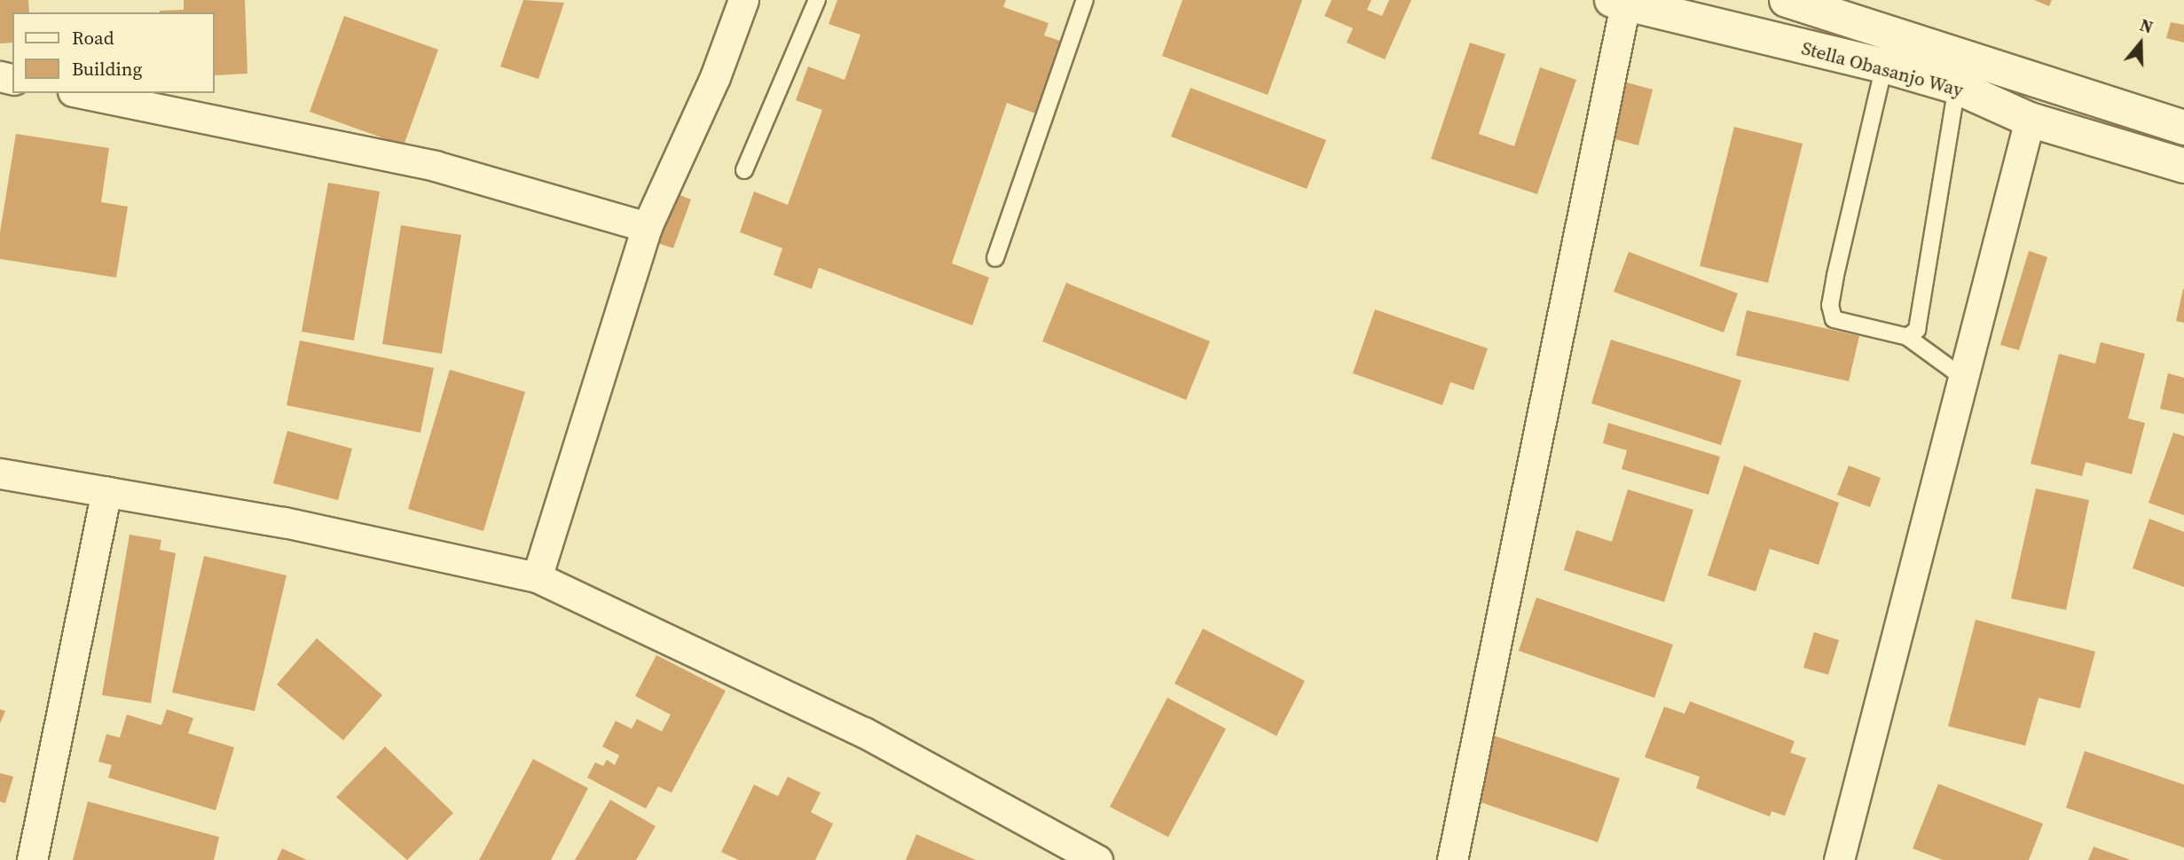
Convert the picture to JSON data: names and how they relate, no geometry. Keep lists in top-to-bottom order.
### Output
{
  "streets": {
    "street": ["Stella Obasanjo Way"]
  },
  "legend": ["Road", "Building"],
  "north": "top"
}
